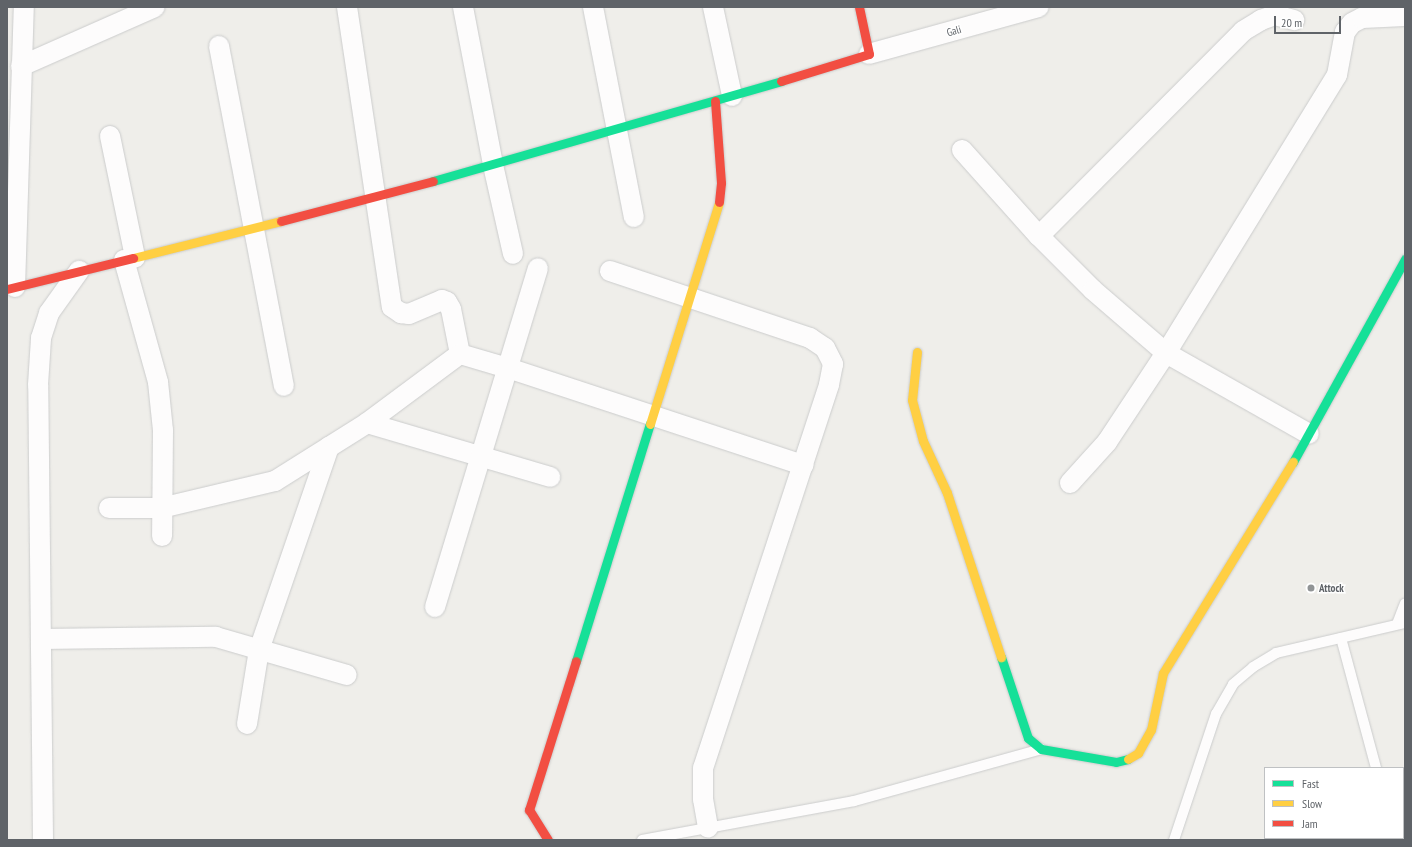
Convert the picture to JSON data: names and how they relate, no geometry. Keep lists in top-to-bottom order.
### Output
{
  "streets": {
    "street": ["Gali"]
  },
  "places": ["Attock"],
  "legend": ["Fast", "Slow", "Jam"],
  "scale_bar": "20 m"
}
